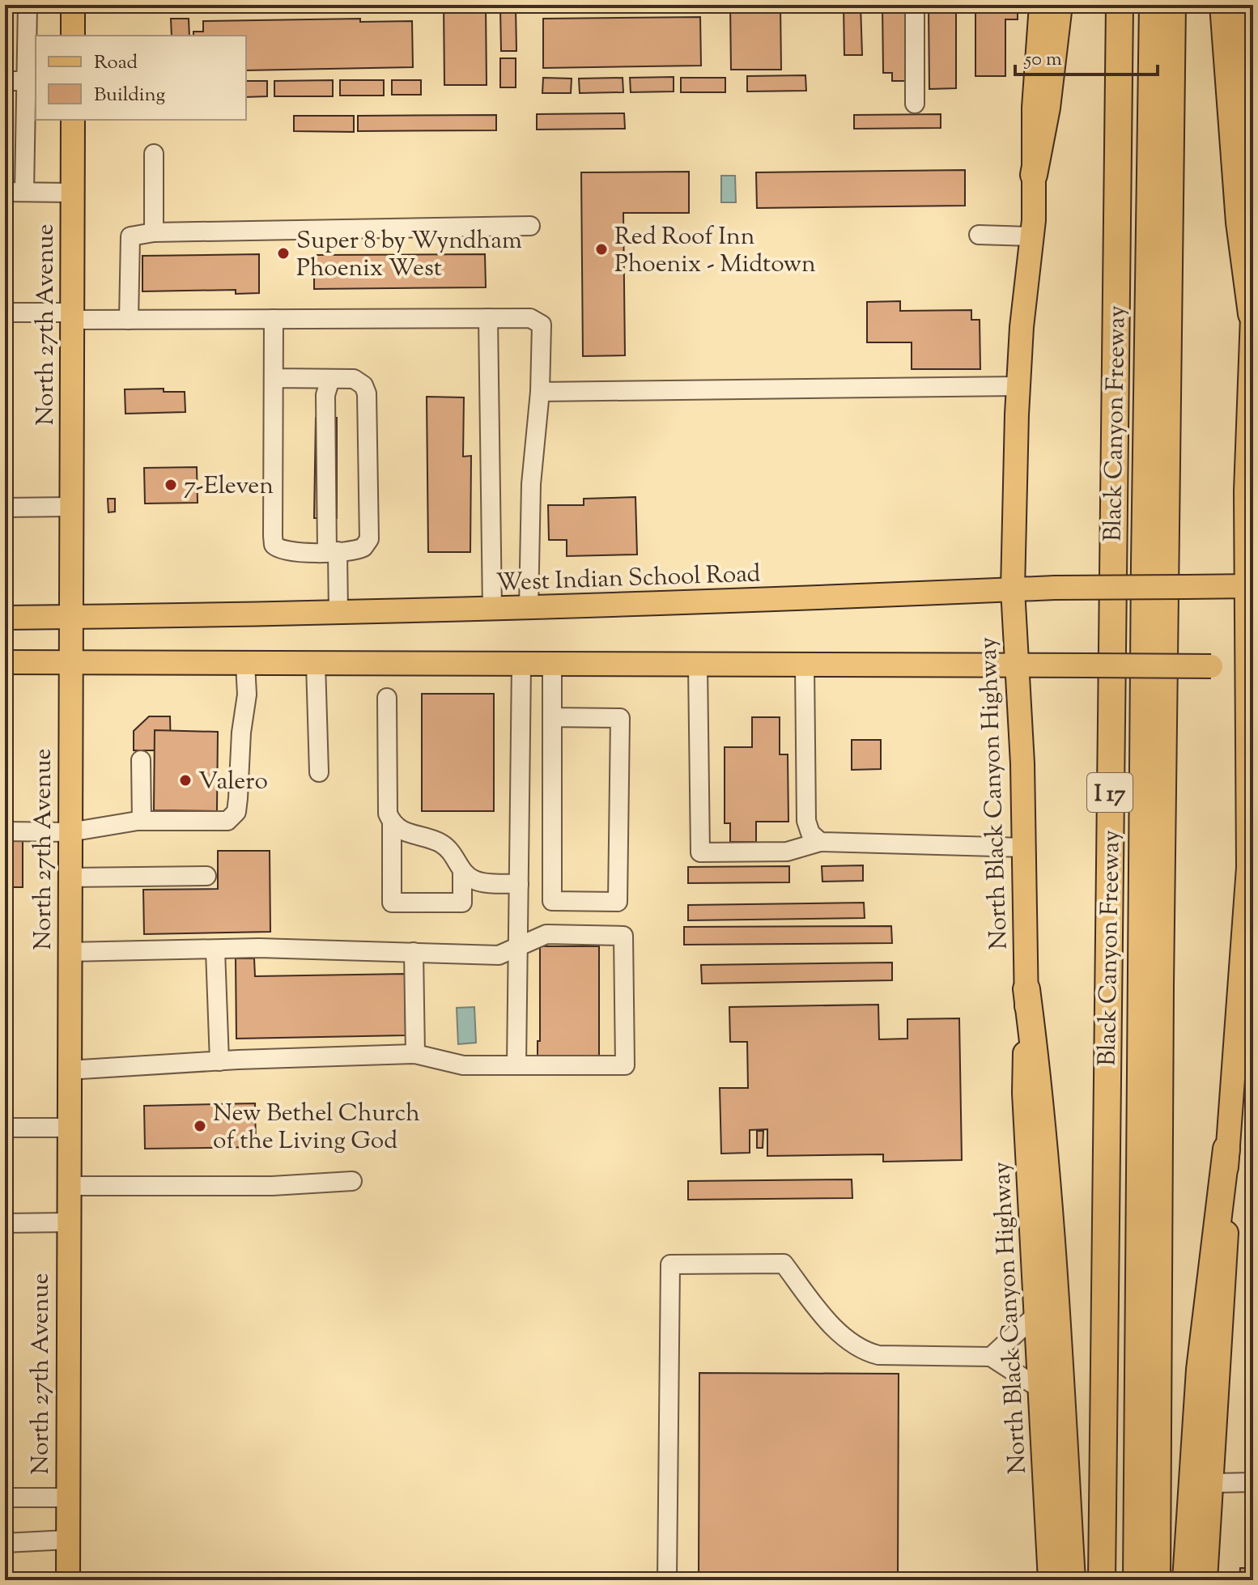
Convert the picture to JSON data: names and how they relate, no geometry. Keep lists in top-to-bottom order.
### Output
{
  "streets": {
    "highway": ["Black Canyon Freeway", "I 17"],
    "main road": ["North 27th Avenue", "West Indian School Road", "North Black Canyon Highway"]
  },
  "crossings": [
    ["North 27th Avenue", "West Indian School Road"],
    ["West Indian School Road", "North Black Canyon Highway"]
  ],
  "places": [
    "Red Roof Inn Phoenix - Midtown",
    "Super 8 by Wyndham Phoenix West",
    "7-Eleven",
    "Valero",
    "New Bethel Church of the Living God"
  ],
  "legend": ["Road", "Building"],
  "scale_bar": "50 m"
}
